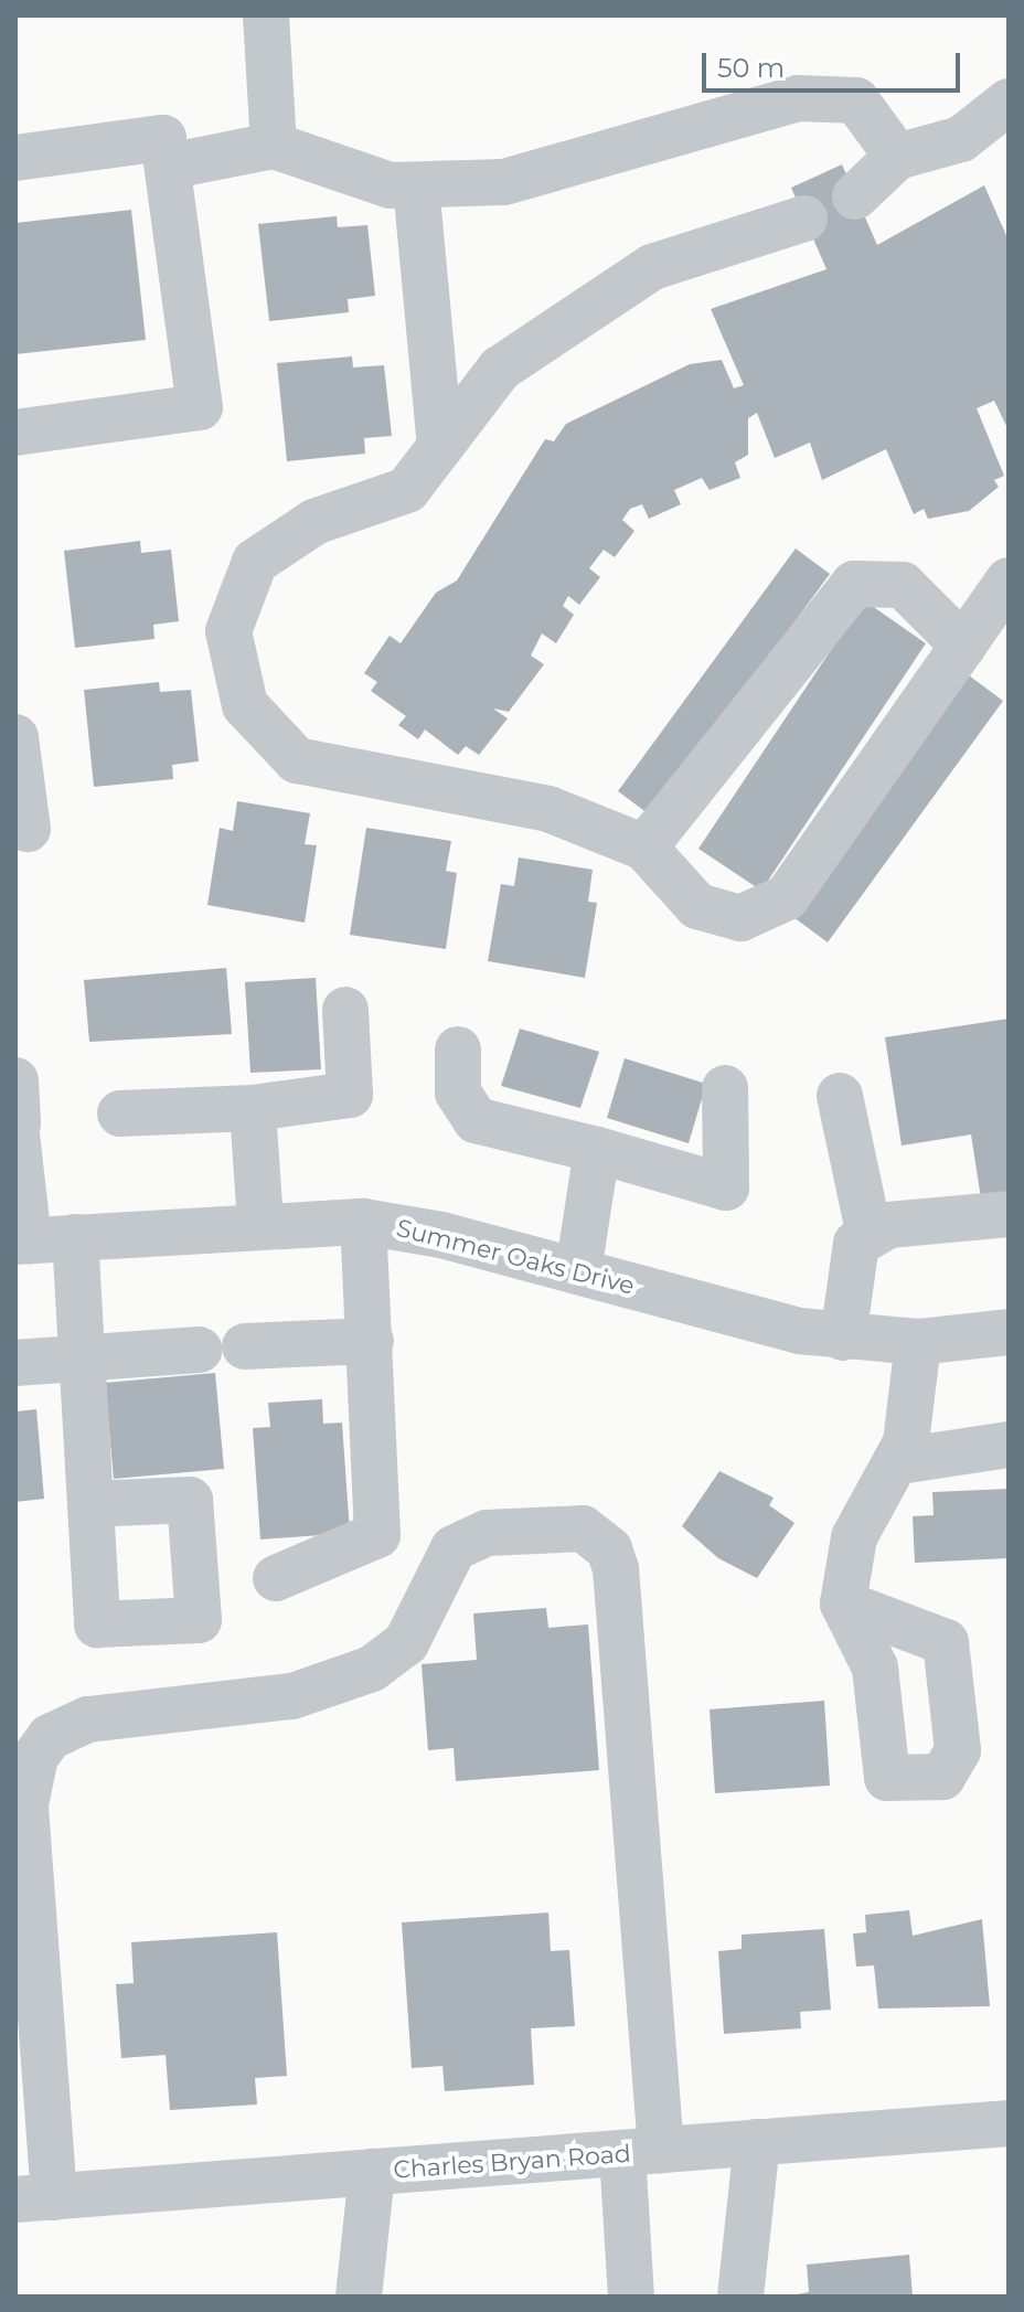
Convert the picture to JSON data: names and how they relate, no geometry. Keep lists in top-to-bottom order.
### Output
{
  "streets": {
    "street": ["Summer Oaks Drive", "Charles Bryan Road"]
  },
  "scale_bar": "50 m"
}
